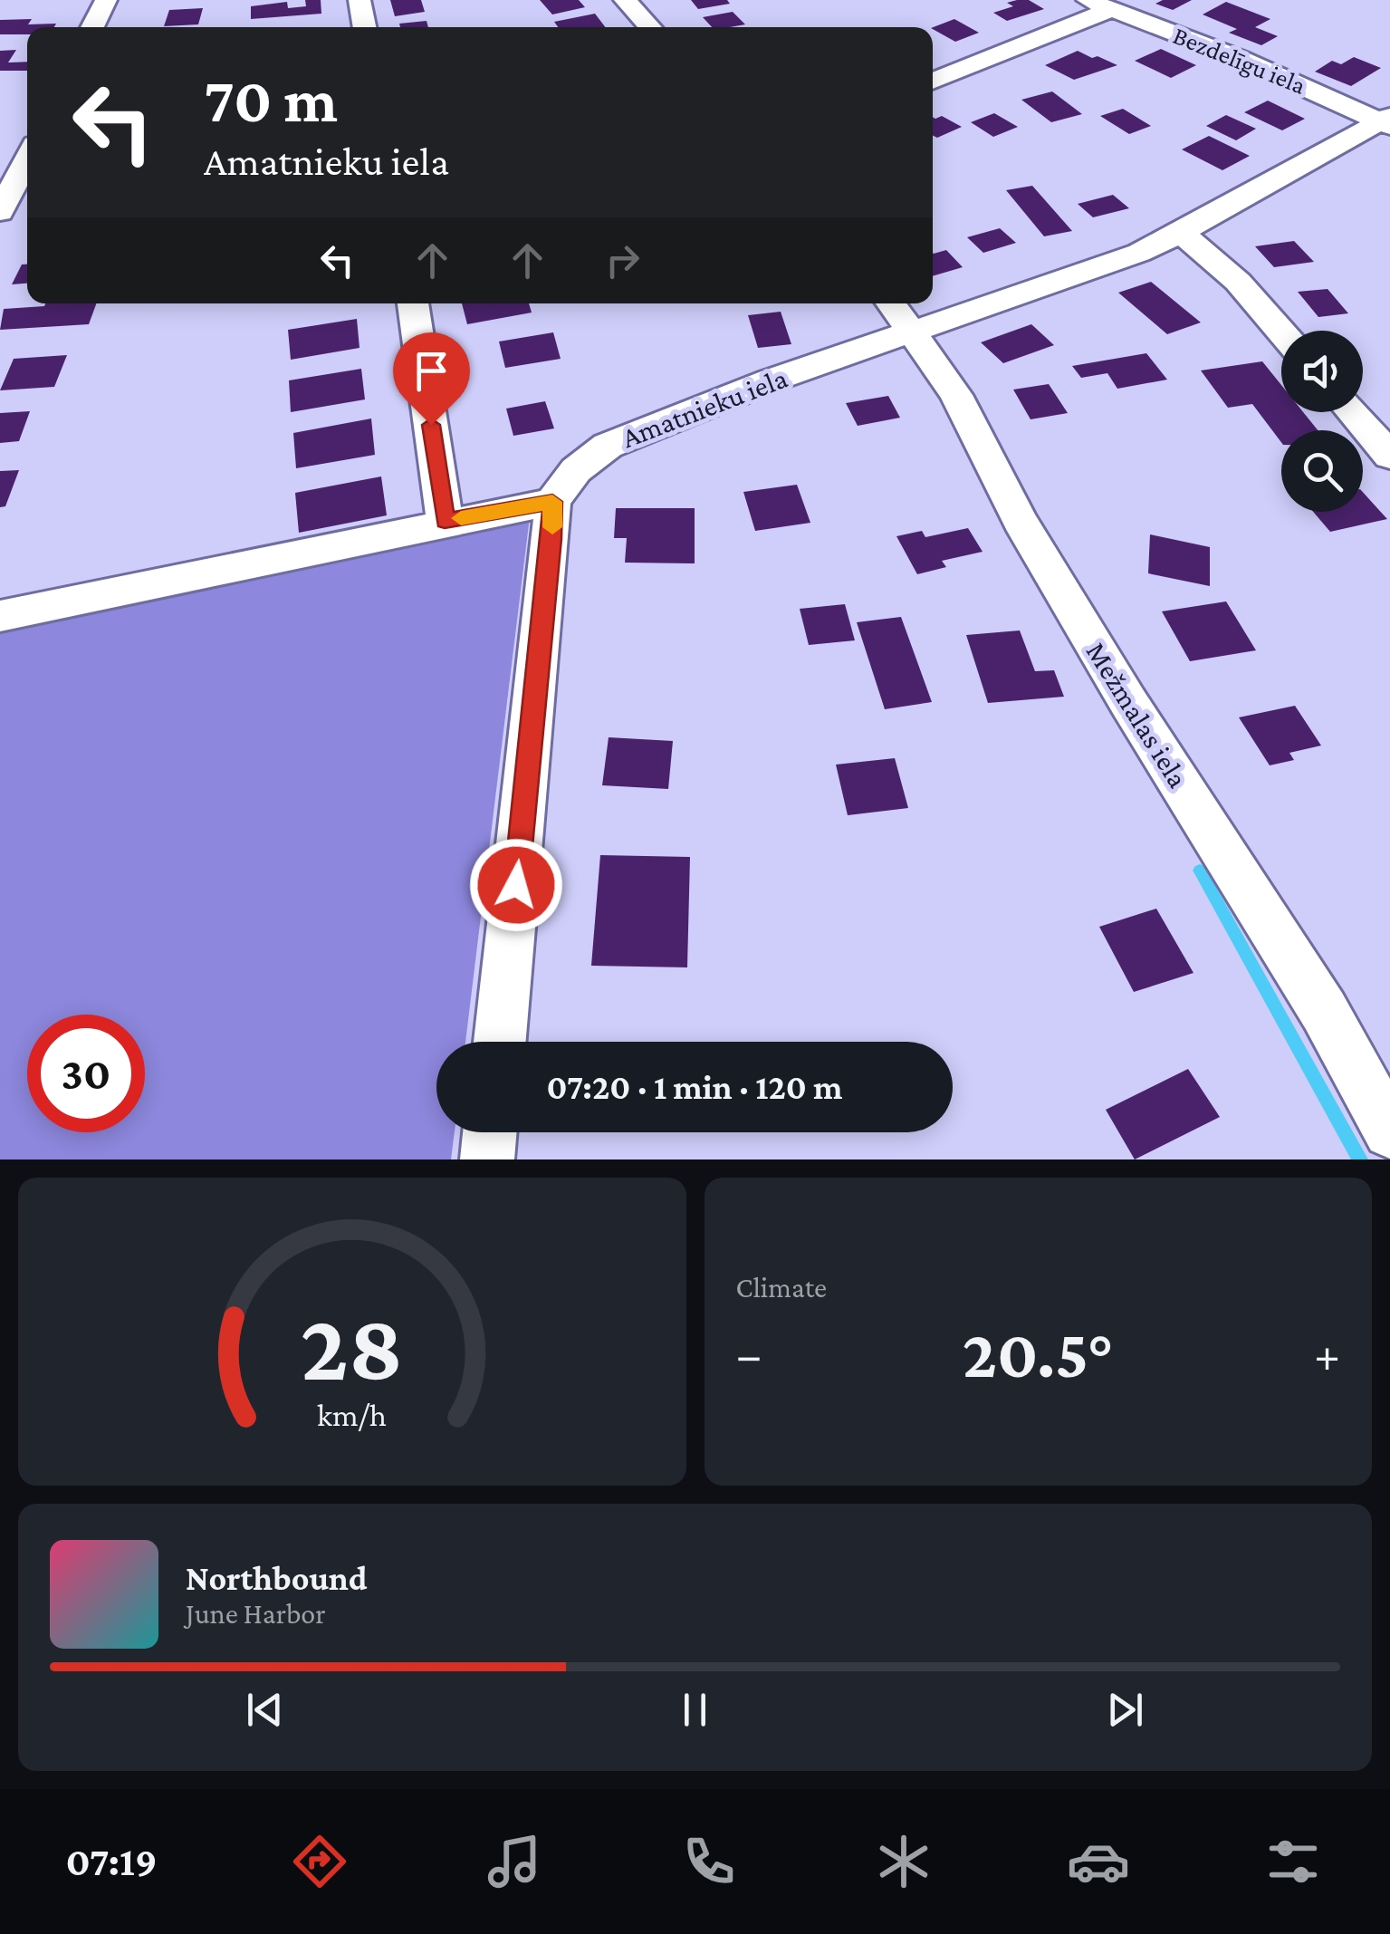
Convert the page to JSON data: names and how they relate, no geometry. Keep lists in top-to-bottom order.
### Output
{
  "streets": {
    "street": ["Bezdelīgu iela", "Amatnieku iela", "Mežmalas iela"]
  },
  "crossings": [
    ["Bezdelīgu iela", "Amatnieku iela"],
    ["Amatnieku iela", "Mežmalas iela"]
  ],
  "page": {
    "turn": ["70 m", "Amatnieku iela"],
    "limit": "30",
    "trip": "07:20 · 1 min · 120 m",
    "tile": "Climate",
    "heat": ["−", "20.5°", "+"],
    "song": ["Northbound", "June Harbor"],
    "tabs": "07:19",
    "gauge": ["28", "km/h"]
  }
}
